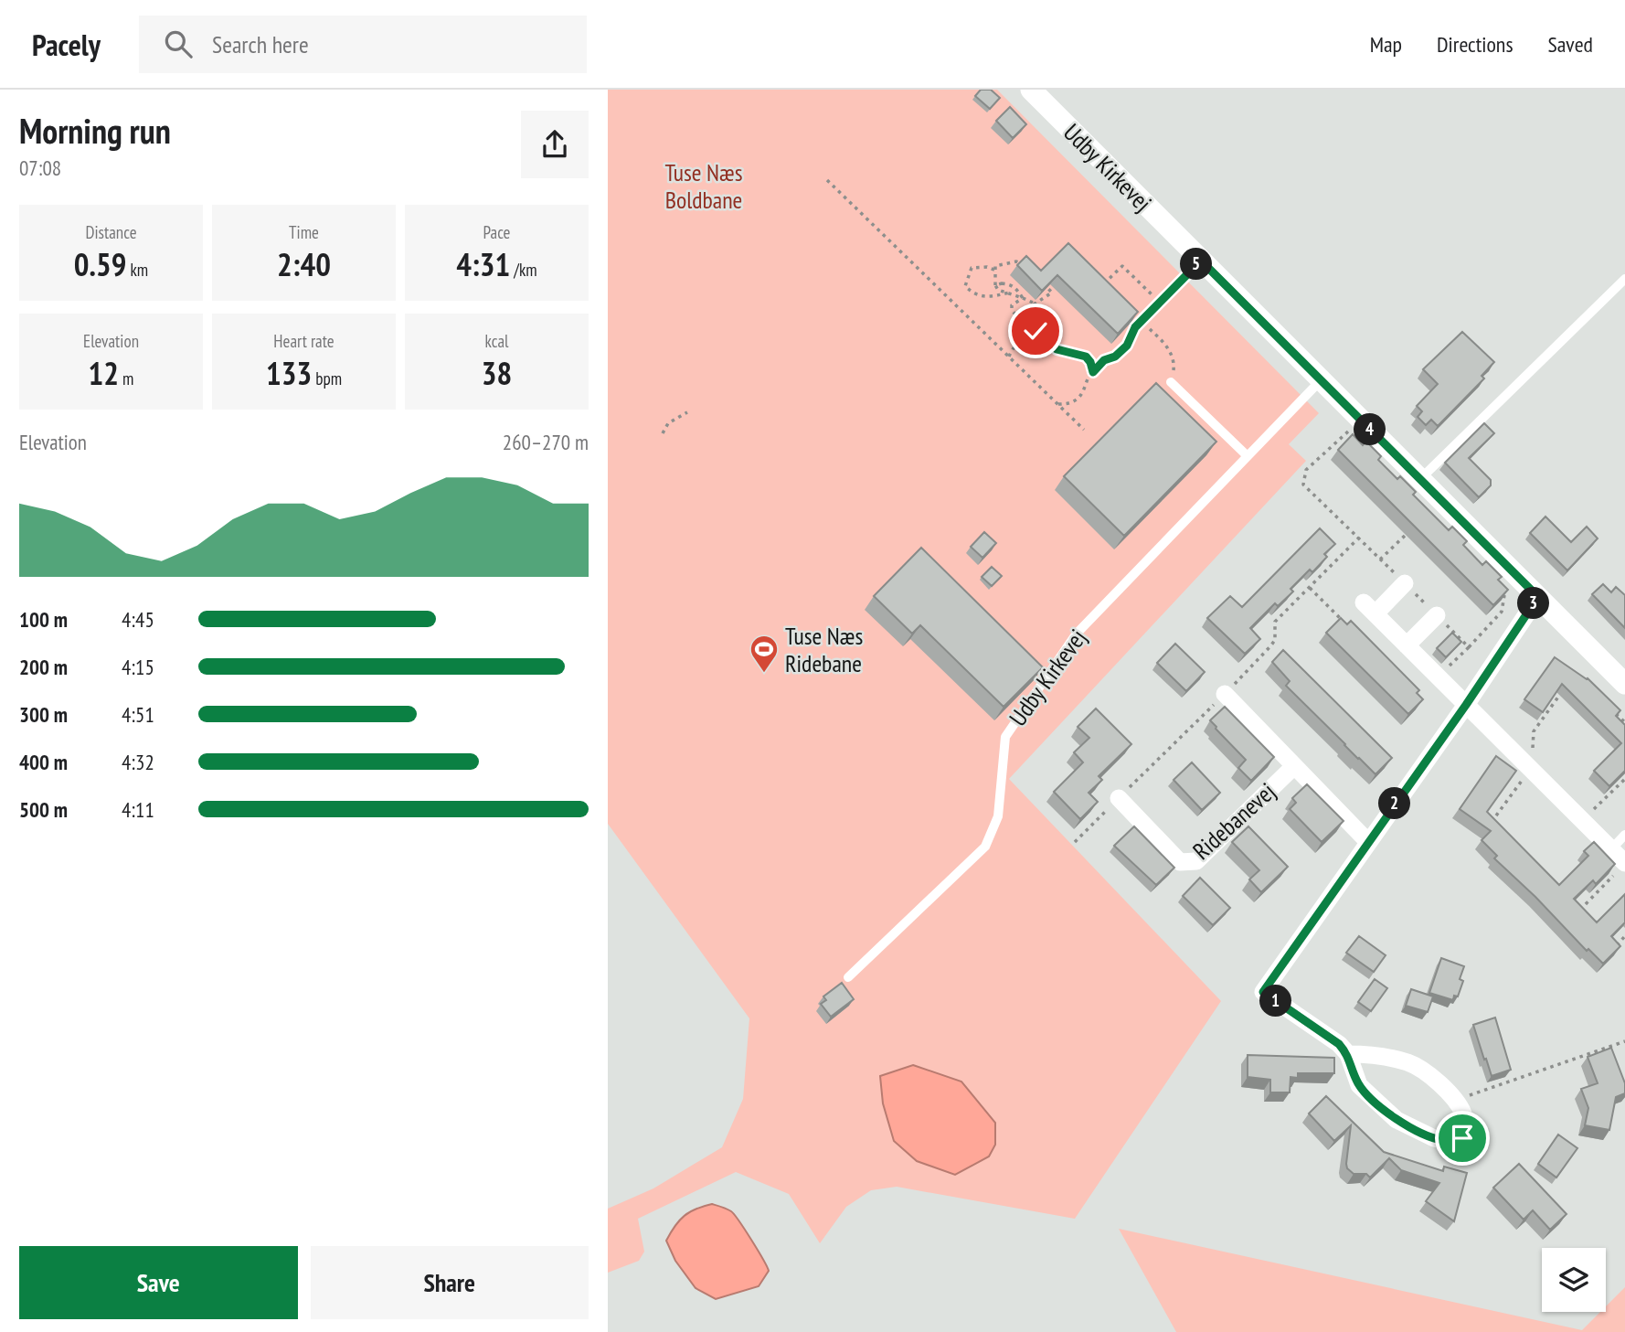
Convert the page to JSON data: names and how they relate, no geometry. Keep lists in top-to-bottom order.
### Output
{
  "streets": {
    "street": ["Udby Kirkevej", "Ridebanevej"]
  },
  "parks": ["Tuse Næs Boldbane"],
  "places": {
    "sports": ["Tuse Næs Ridebane"]
  },
  "page": {
    "header": "Pacely",
    "search": "Search here",
    "nav": ["Map", "Directions", "Saved"],
    "heading": ["Morning run", "07:08"],
    "stats": [
      ["Distance", "0.59 km"],
      ["Time", "2:40"],
      ["Pace", "4:31 /km"],
      ["Elevation", "12 m"],
      ["Heart rate", "133 bpm"],
      ["kcal", "38"]
    ],
    "pins": [
      "5",
      "4",
      "3",
      "2",
      "1"
    ],
    "chart": ["Elevation", "260–270 m"],
    "list": [
      {
        "name": "100 m",
        "note": "4:45"
      },
      {
        "name": "200 m",
        "note": "4:15"
      },
      {
        "name": "300 m",
        "note": "4:51"
      },
      {
        "name": "400 m",
        "note": "4:32"
      },
      {
        "name": "500 m",
        "note": "4:11"
      }
    ],
    "buttons": ["Save", "Share"]
  }
}
